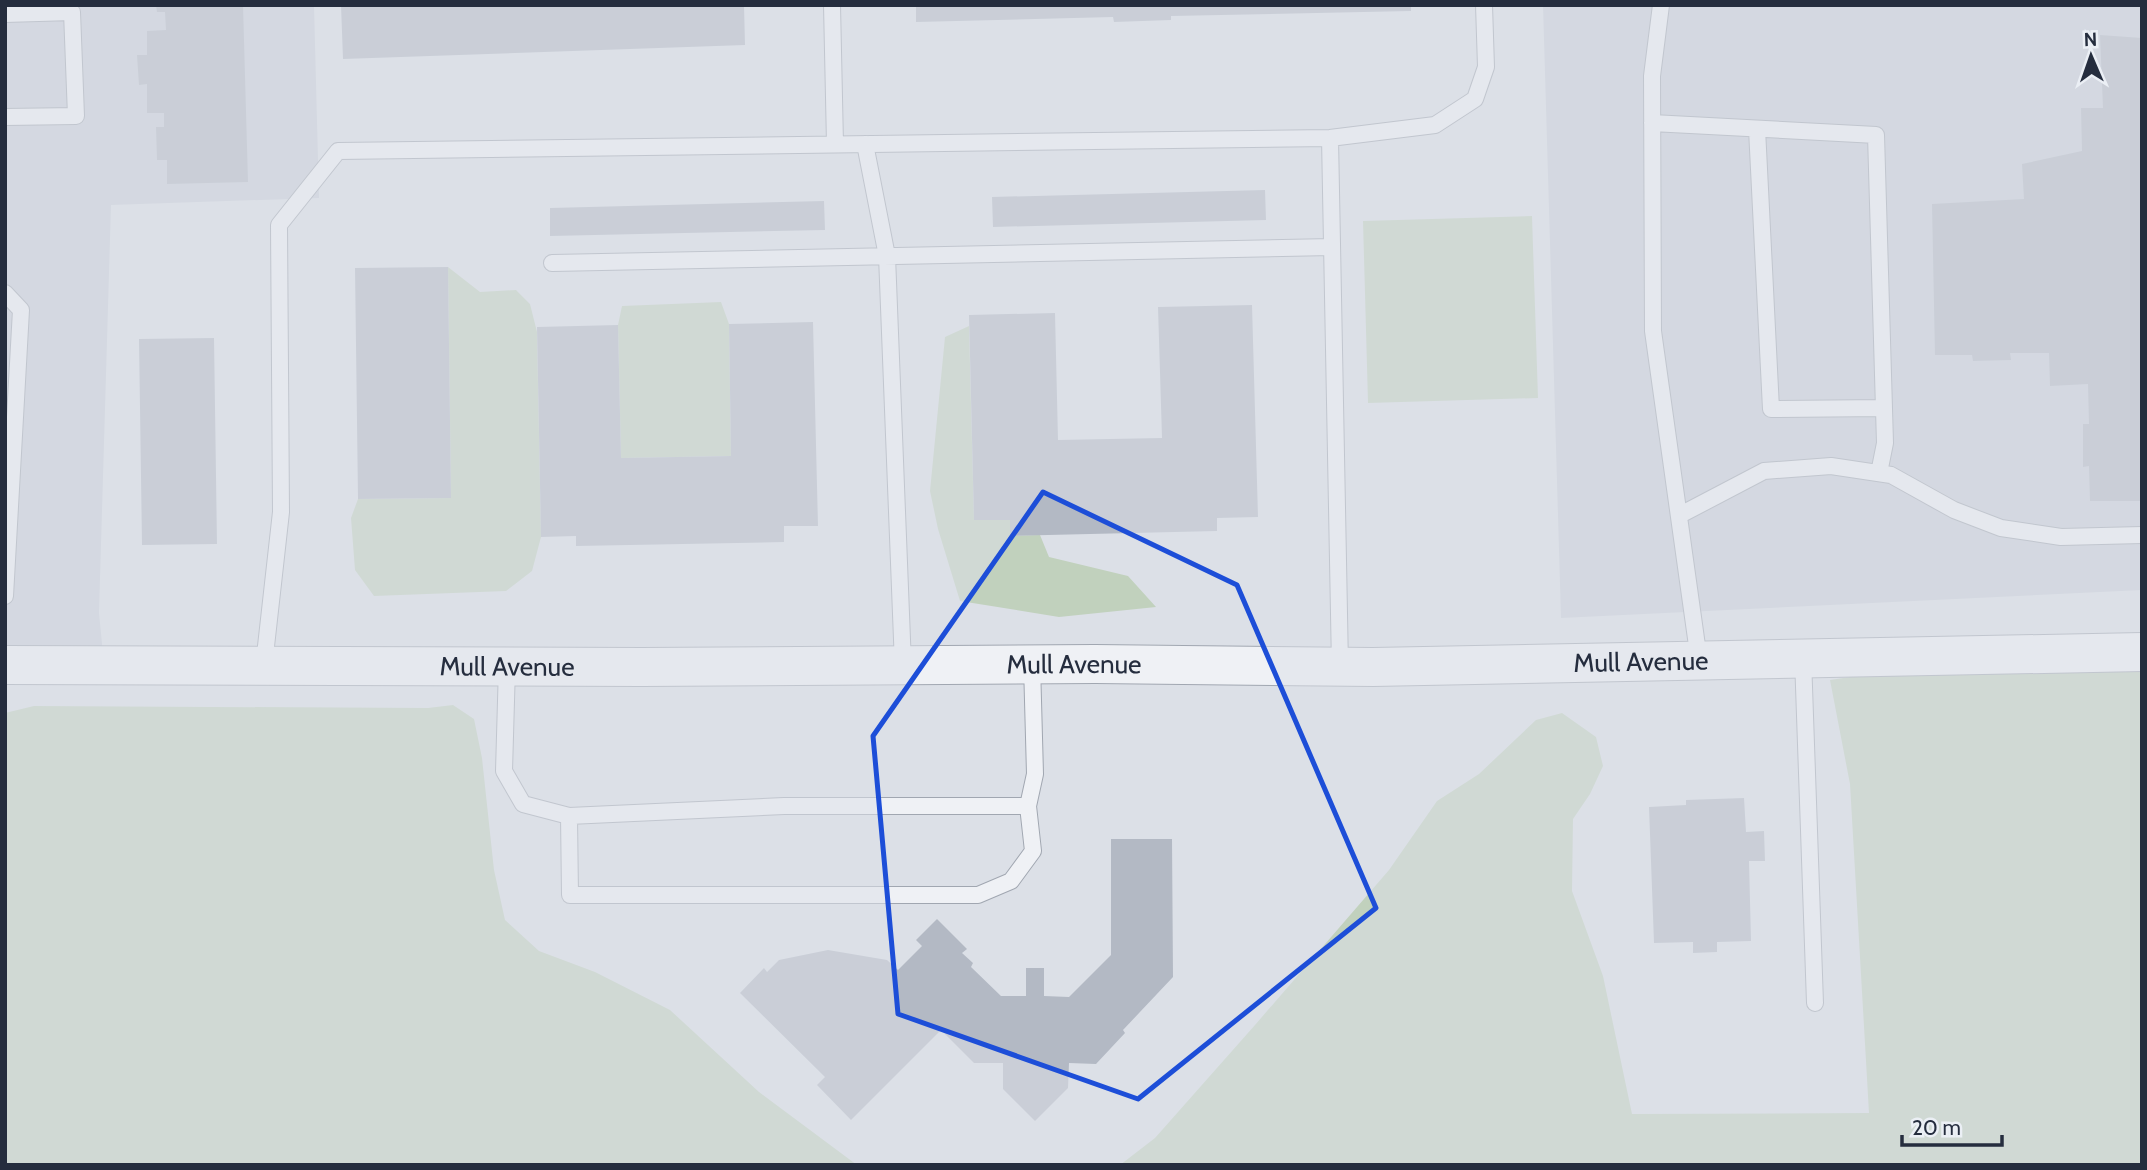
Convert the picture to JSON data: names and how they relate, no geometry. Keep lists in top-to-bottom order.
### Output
{
  "streets": {
    "street": ["Mull Avenue"]
  },
  "scale_bar": "20 m",
  "north": "top"
}
